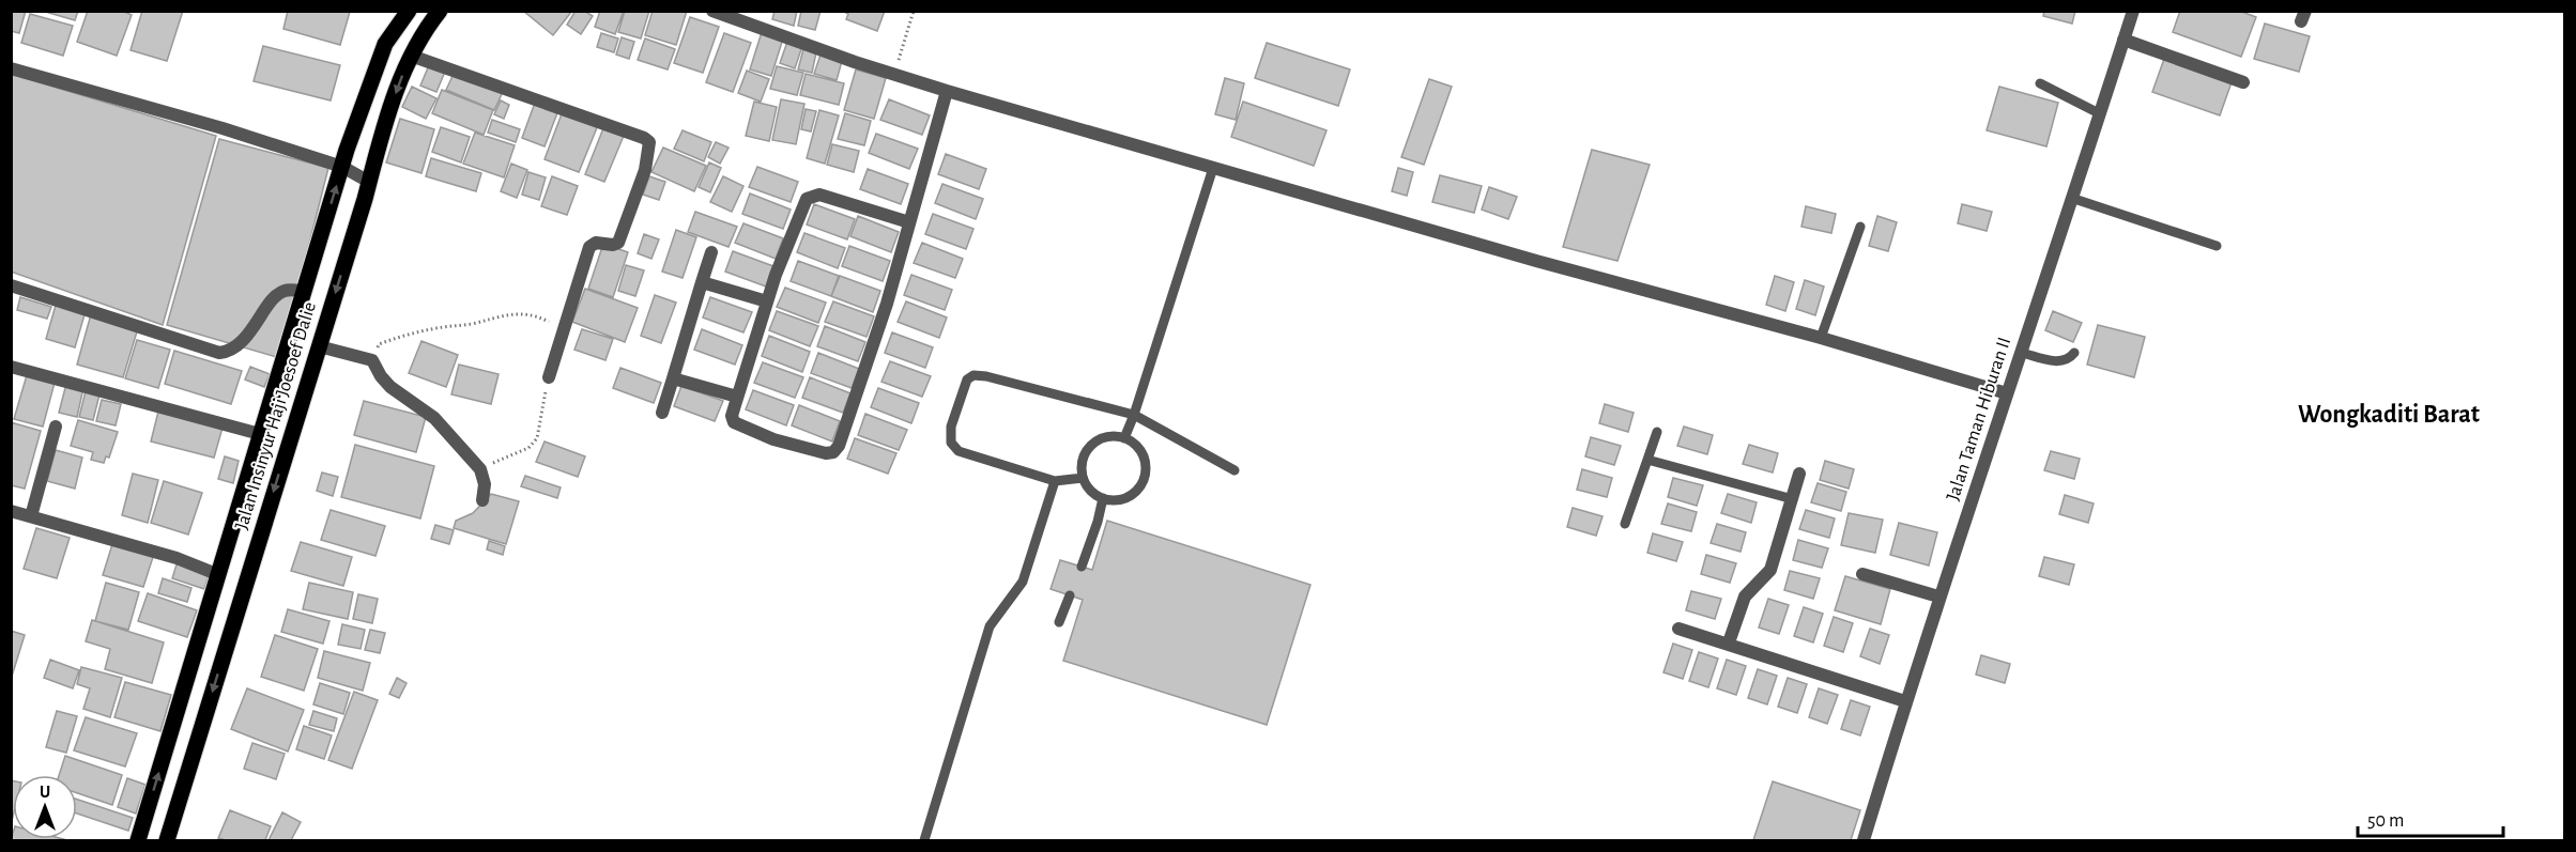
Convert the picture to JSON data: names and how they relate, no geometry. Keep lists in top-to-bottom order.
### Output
{
  "streets": {
    "main road": ["Jalan Insinyur Haji Joesoef Dalie"],
    "street": ["Jalan Taman Hiburan II"]
  },
  "districts": ["Wongkaditi Barat"],
  "scale_bar": "50 m",
  "north": "top"
}
